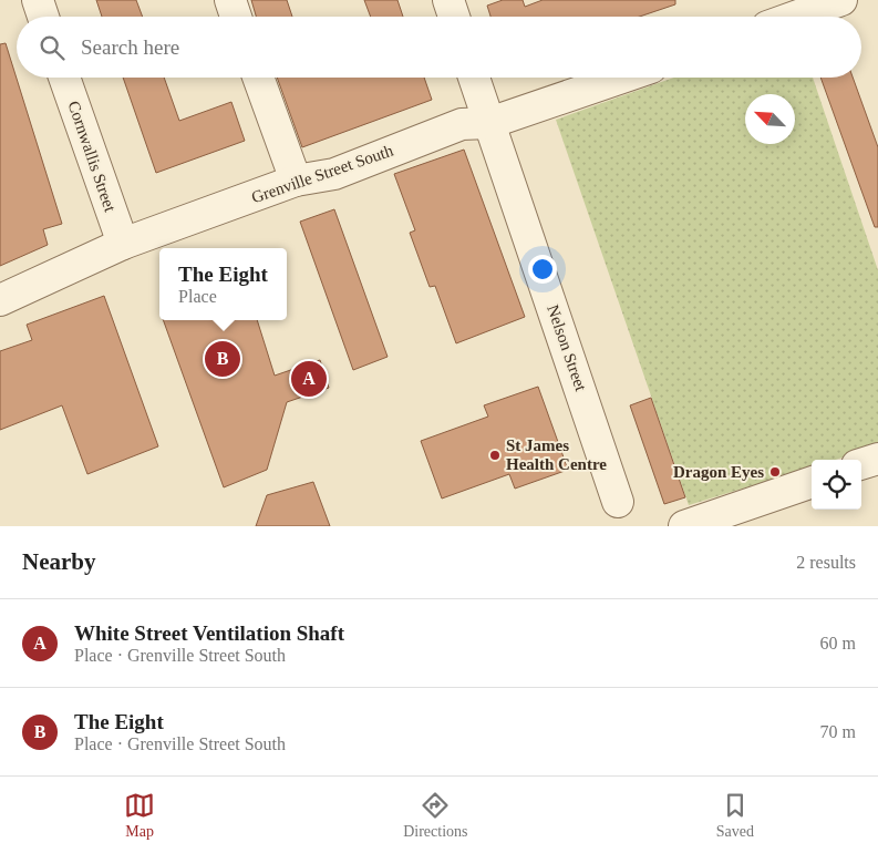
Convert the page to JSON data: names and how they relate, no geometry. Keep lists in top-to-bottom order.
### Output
{
  "streets": {
    "street": ["Cornwallis Street", "Grenville Street South", "Nelson Street"]
  },
  "crossings": [
    ["Cornwallis Street", "Grenville Street South"],
    ["Grenville Street South", "Nelson Street"]
  ],
  "places": ["St James Health Centre", "Dragon Eyes"],
  "north": "top left",
  "page": {
    "search": "Search here",
    "popup": ["The Eight", "Place"],
    "pins": ["B", "A"],
    "heading": ["Nearby", "2 results"],
    "list": [
      {
        "mark": "A",
        "name": "White Street Ventilation Shaft",
        "note": "Place · Grenville Street South",
        "value": "60 m"
      },
      {
        "mark": "B",
        "name": "The Eight",
        "note": "Place · Grenville Street South",
        "value": "70 m"
      }
    ],
    "nav": ["Map", "Directions", "Saved"]
  }
}
